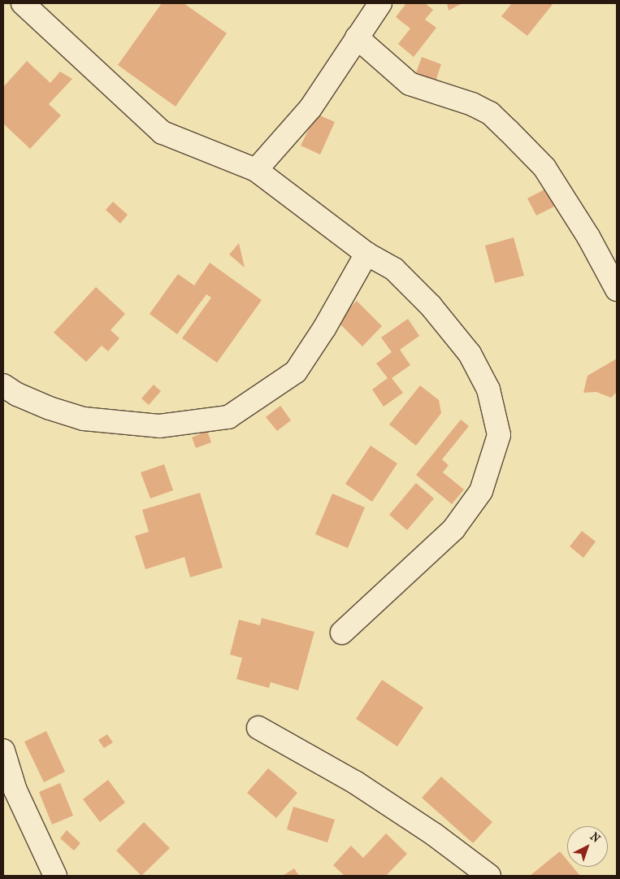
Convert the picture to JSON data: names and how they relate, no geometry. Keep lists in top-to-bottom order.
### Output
{
  "north": "top right"
}
